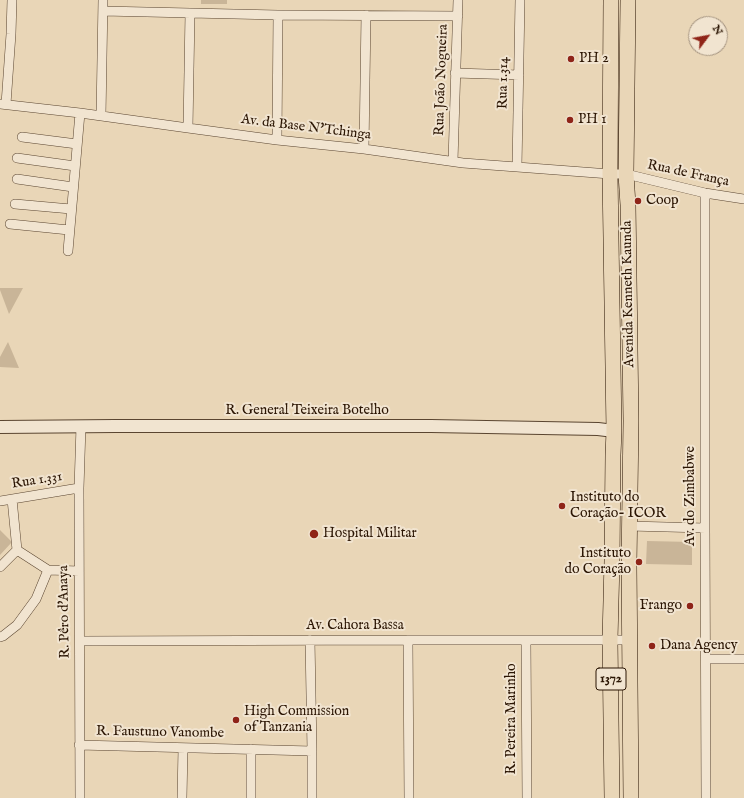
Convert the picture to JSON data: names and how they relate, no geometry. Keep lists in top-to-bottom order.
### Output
{
  "streets": {
    "main road": ["Avenida Kenneth Kaunda", "1372"],
    "street": [
      "Rua João Nogueira",
      "Rua 1.314",
      "Av. da Base N'Tchinga",
      "Rua de França",
      "R. General Teixeira Botelho",
      "Rua 1.331",
      "Av. do Zimbabwe",
      "R. Pêro d'Anaya",
      "Av. Cahora Bassa",
      "R. Pereira Marinho",
      "R. Faustuno Vanombe"
    ]
  },
  "crossings": [
    ["Rua João Nogueira", "Av. da Base N'Tchinga"],
    ["Rua 1.314", "Av. da Base N'Tchinga"],
    ["Av. da Base N'Tchinga", "Rua de França"],
    ["Av. da Base N'Tchinga", "Avenida Kenneth Kaunda"],
    ["Rua de França", "Avenida Kenneth Kaunda"],
    ["Rua de França", "Av. do Zimbabwe"],
    ["Avenida Kenneth Kaunda", "R. General Teixeira Botelho"],
    ["Avenida Kenneth Kaunda", "Av. Cahora Bassa"],
    ["Avenida Kenneth Kaunda", "1372"],
    ["R. General Teixeira Botelho", "R. Pêro d'Anaya"],
    ["Rua 1.331", "R. Pêro d'Anaya"],
    ["R. Pêro d'Anaya", "Av. Cahora Bassa"],
    ["R. Pêro d'Anaya", "R. Faustuno Vanombe"],
    ["Av. Cahora Bassa", "1372"],
    ["Av. Cahora Bassa", "R. Pereira Marinho"]
  ],
  "places": [
    "PH 2",
    "PH 1",
    "Coop",
    "Instituto do Coração- ICOR",
    "Hospital Militar",
    "Instituto do Coração",
    "Frango",
    "Dana Agency",
    "High Commission of Tanzania"
  ],
  "north": "top right"
}
